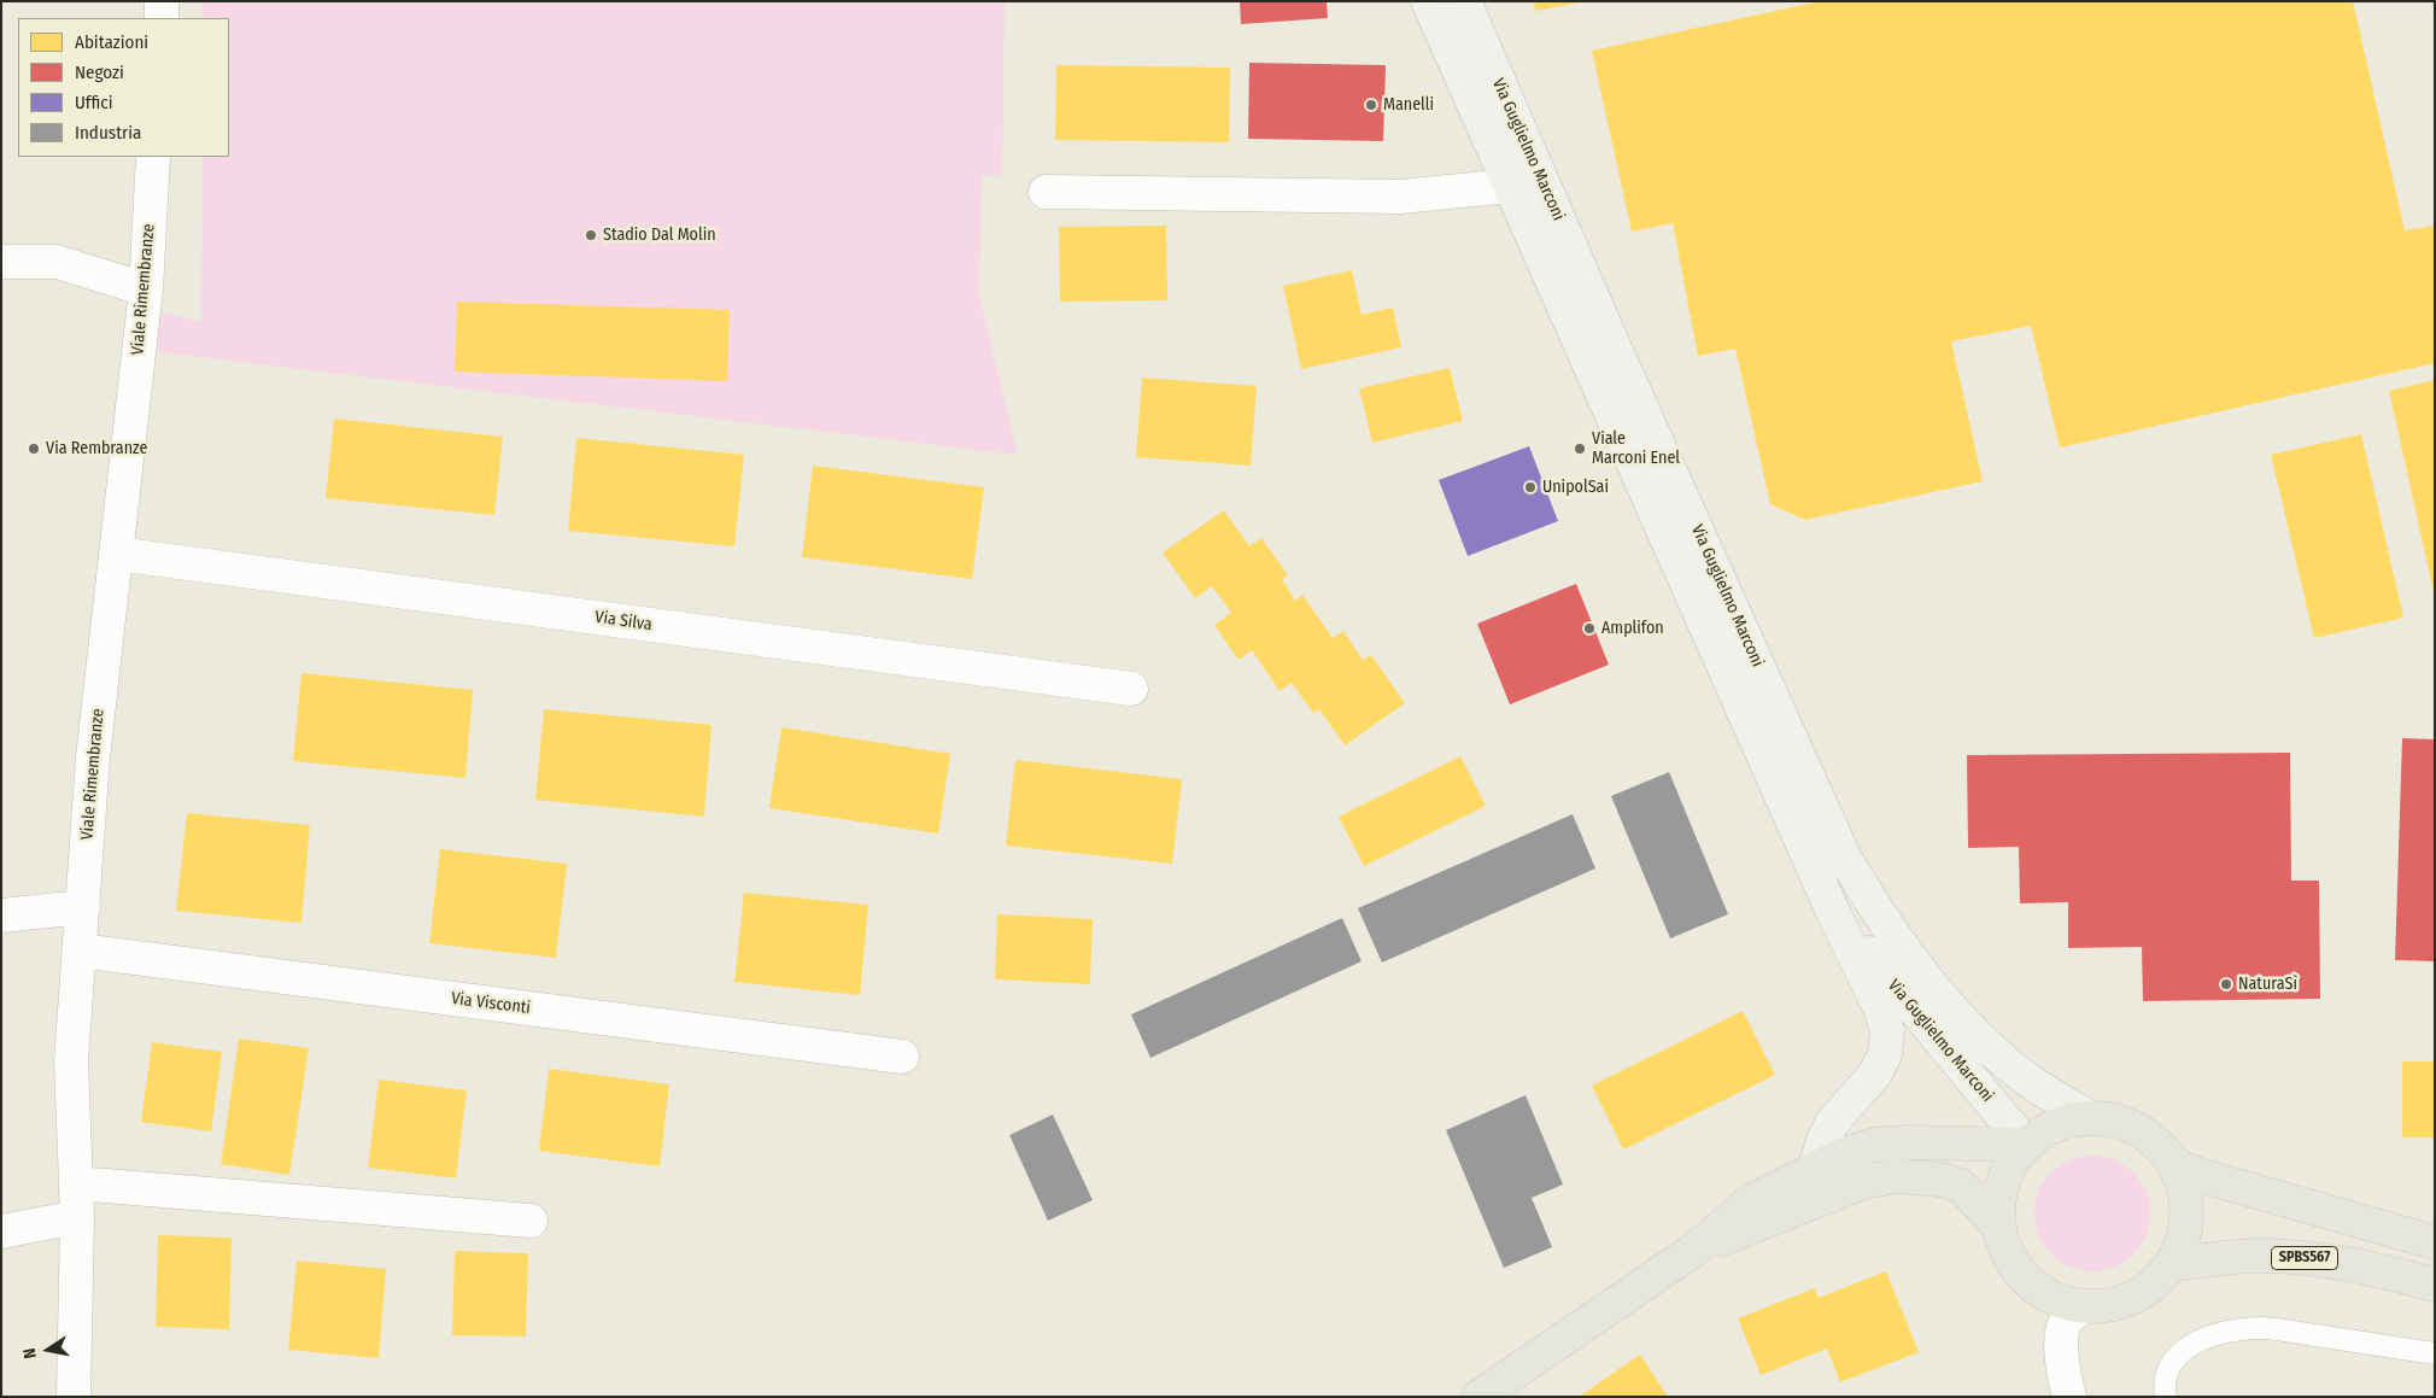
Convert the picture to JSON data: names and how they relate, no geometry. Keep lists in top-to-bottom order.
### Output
{
  "streets": {
    "main road": ["Via Guglielmo Marconi", "SPBS567"],
    "street": ["Viale Rimembranze", "Via Silva", "Via Visconti"]
  },
  "crossings": [
    ["Via Guglielmo Marconi", "SPBS567"],
    ["Viale Rimembranze", "Via Silva"],
    ["Viale Rimembranze", "Via Visconti"]
  ],
  "places": [
    "Manelli",
    "Stadio Dal Molin",
    "Via Rembranze",
    "Viale Marconi Enel",
    "UnipolSai",
    "Amplifon",
    "NaturaSì"
  ],
  "legend": [
    "Abitazioni",
    "Negozi",
    "Uffici",
    "Industria"
  ],
  "north": "left"
}
